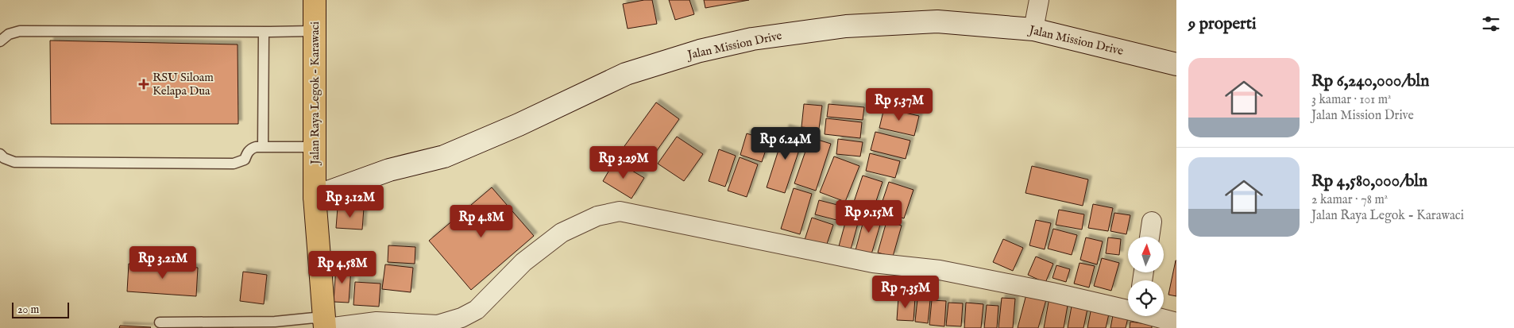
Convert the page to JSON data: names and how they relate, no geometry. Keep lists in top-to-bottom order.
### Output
{
  "streets": {
    "main road": ["Jalan Raya Legok - Karawaci"],
    "street": ["Jalan Mission Drive"]
  },
  "crossings": [
    ["Jalan Mission Drive", "Jalan Raya Legok - Karawaci"]
  ],
  "places": {
    "health": ["RSU Siloam Kelapa Dua"]
  },
  "scale_bar": "20 m",
  "north": "top",
  "page": {
    "heading": "9 properti",
    "list": [
      {
        "name": "Rp 6,240,000/bln",
        "note": "3 kamar · 101 m² · Jalan Mission Drive"
      },
      {
        "name": "Rp 4,580,000/bln",
        "note": "2 kamar · 78 m² · Jalan Raya Legok - Karawaci"
      }
    ],
    "price": [
      "Rp 5.37M",
      "Rp 6.24M",
      "Rp 3.29M",
      "Rp 3.12M",
      "Rp 9.15M",
      "Rp 4.8M",
      "Rp 3.21M",
      "Rp 4.58M",
      "Rp 7.35M"
    ],
    "scale": "20 m"
  }
}
